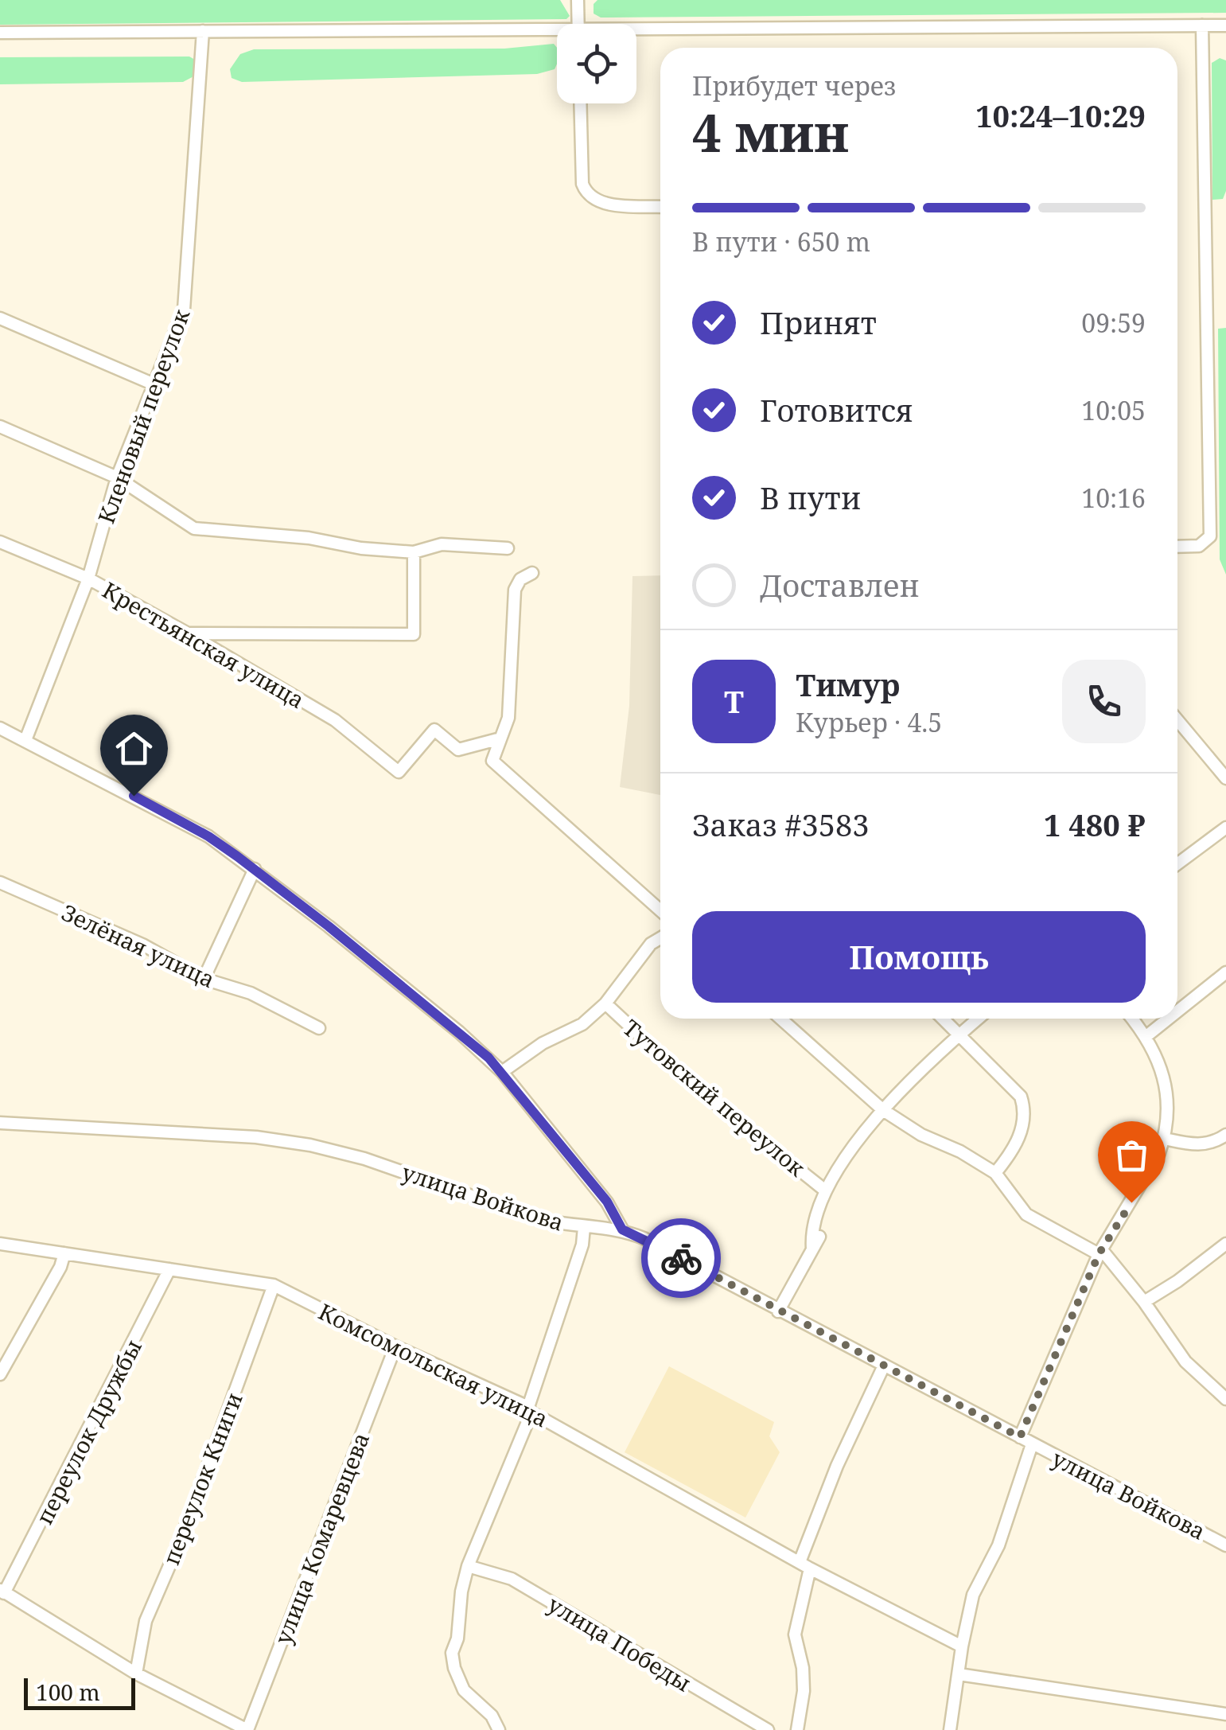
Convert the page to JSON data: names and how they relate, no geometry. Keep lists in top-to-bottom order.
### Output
{
  "streets": {
    "street": [
      "Кленовый переулок",
      "Крестьянская улица",
      "Зелёная улица",
      "Тутовский переулок",
      "улица Войкова",
      "Комсомольская улица",
      "переулок Дружбы",
      "переулок Книги",
      "улица Комаревцева",
      "улица Победы"
    ]
  },
  "crossings": [
    ["Кленовый переулок", "Крестьянская улица"],
    ["Комсомольская улица", "переулок Дружбы"],
    ["Комсомольская улица", "переулок Книги"],
    ["Комсомольская улица", "улица Комаревцева"]
  ],
  "scale_bar": "100 m",
  "page": {
    "heading": ["4 мин", "Прибудет через", "10:24–10:29"],
    "panel": [
      "Тимур",
      "Курьер · 4.5",
      "Заказ #3583",
      "1 480 ₽"
    ],
    "bar": "В пути · 650 m",
    "list": [
      ["Принят", "09:59"],
      ["Готовится", "10:05"],
      ["В пути", "10:16"],
      "Доставлен"
    ],
    "round": "Т",
    "buttons": "Помощь",
    "scale": "100 m"
  }
}
